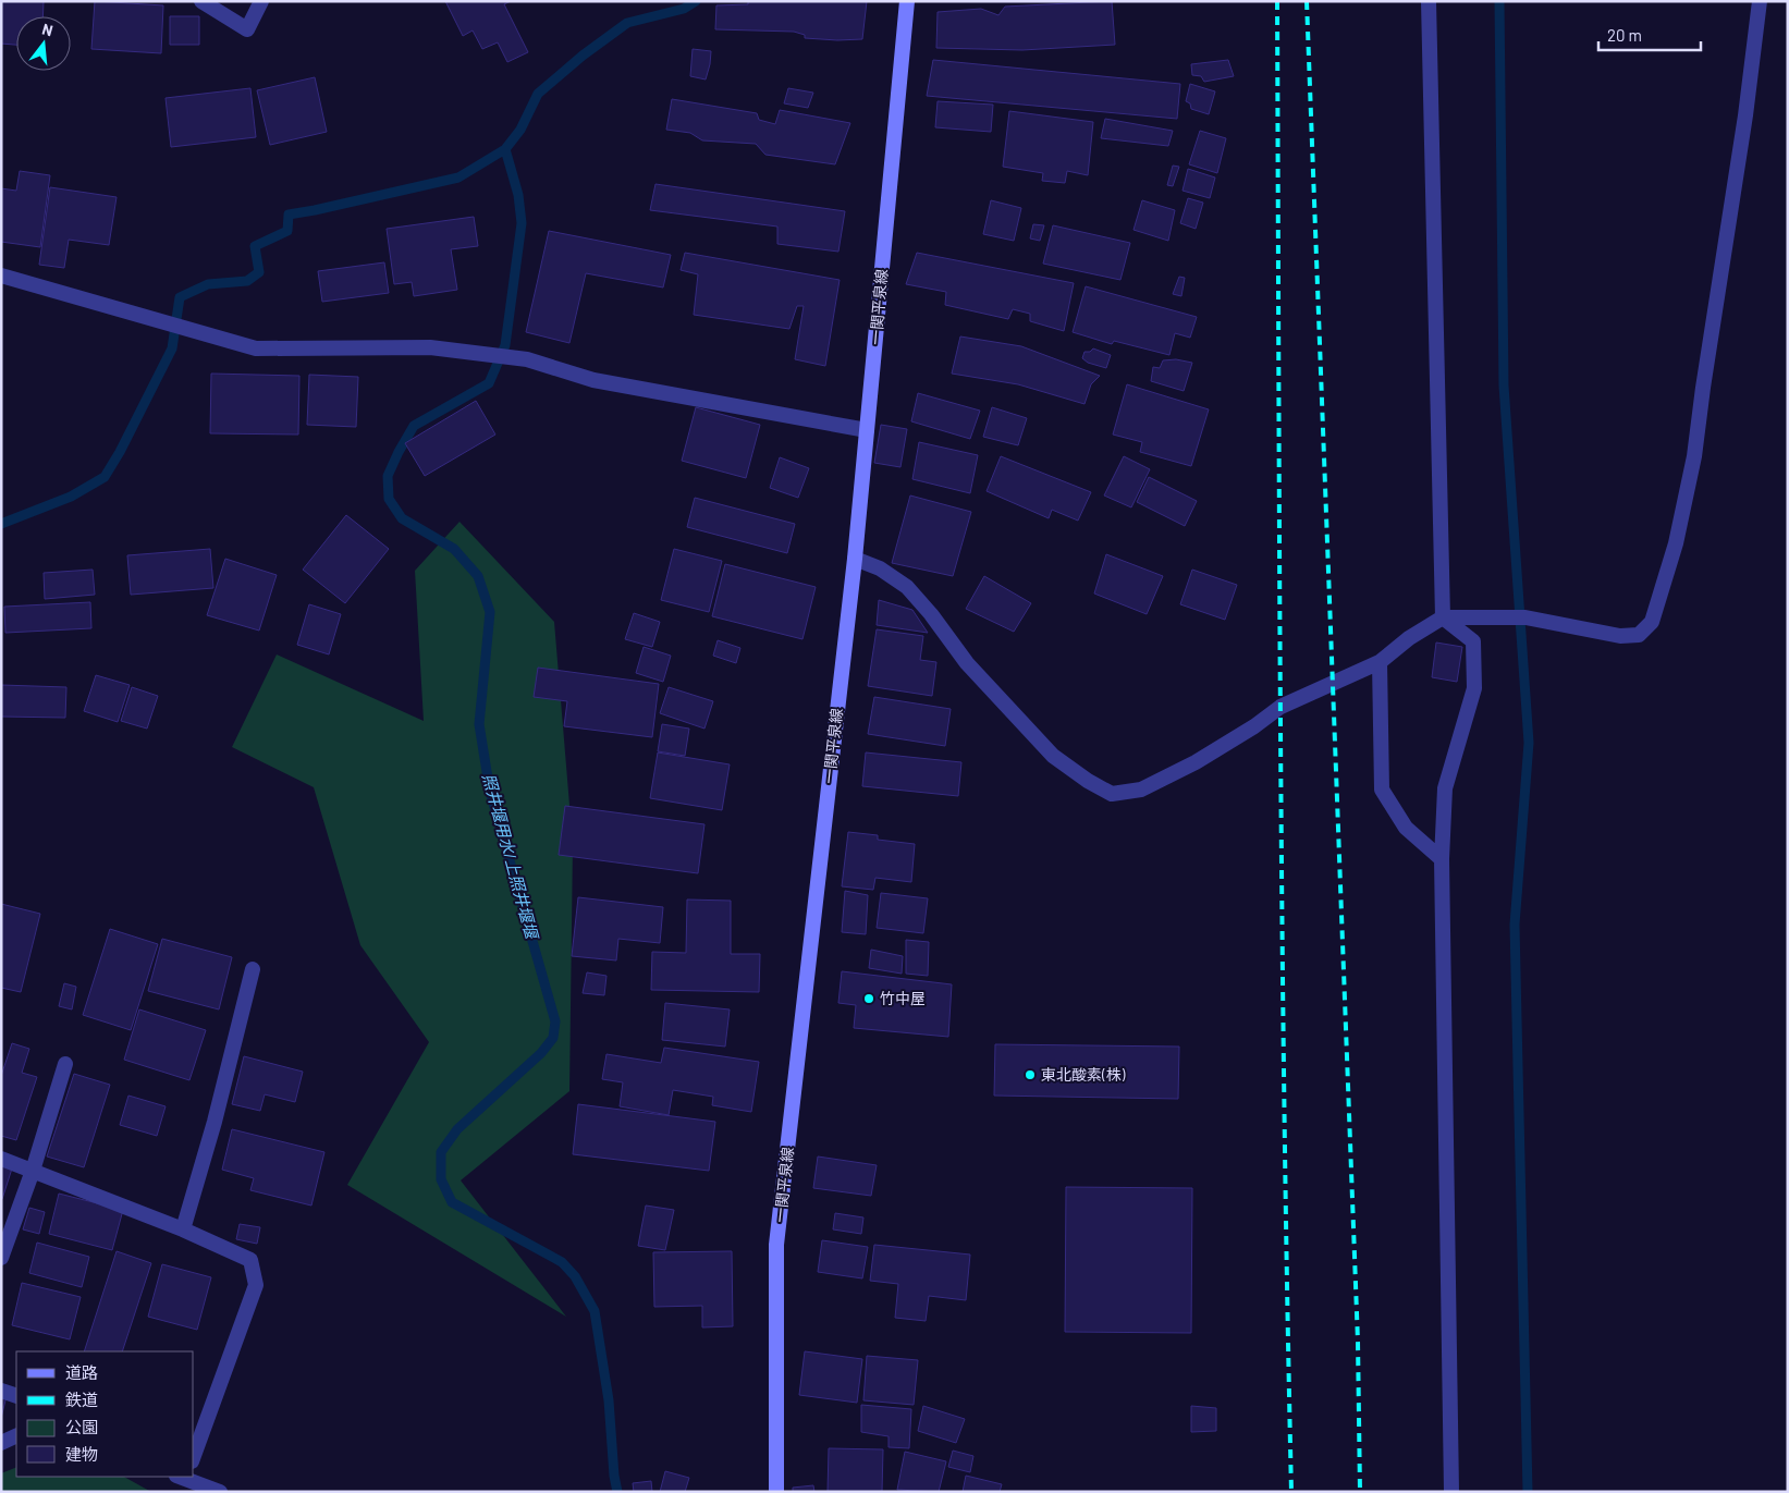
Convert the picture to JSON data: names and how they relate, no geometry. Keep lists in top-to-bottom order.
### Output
{
  "streets": {
    "main road": ["一関平泉線"]
  },
  "water": ["照井堰用水/上照井堰堰"],
  "places": ["竹中屋", "東北酸素(株)"],
  "legend": [
    "道路",
    "鉄道",
    "公園",
    "建物"
  ],
  "scale_bar": "20 m",
  "north": "top"
}
